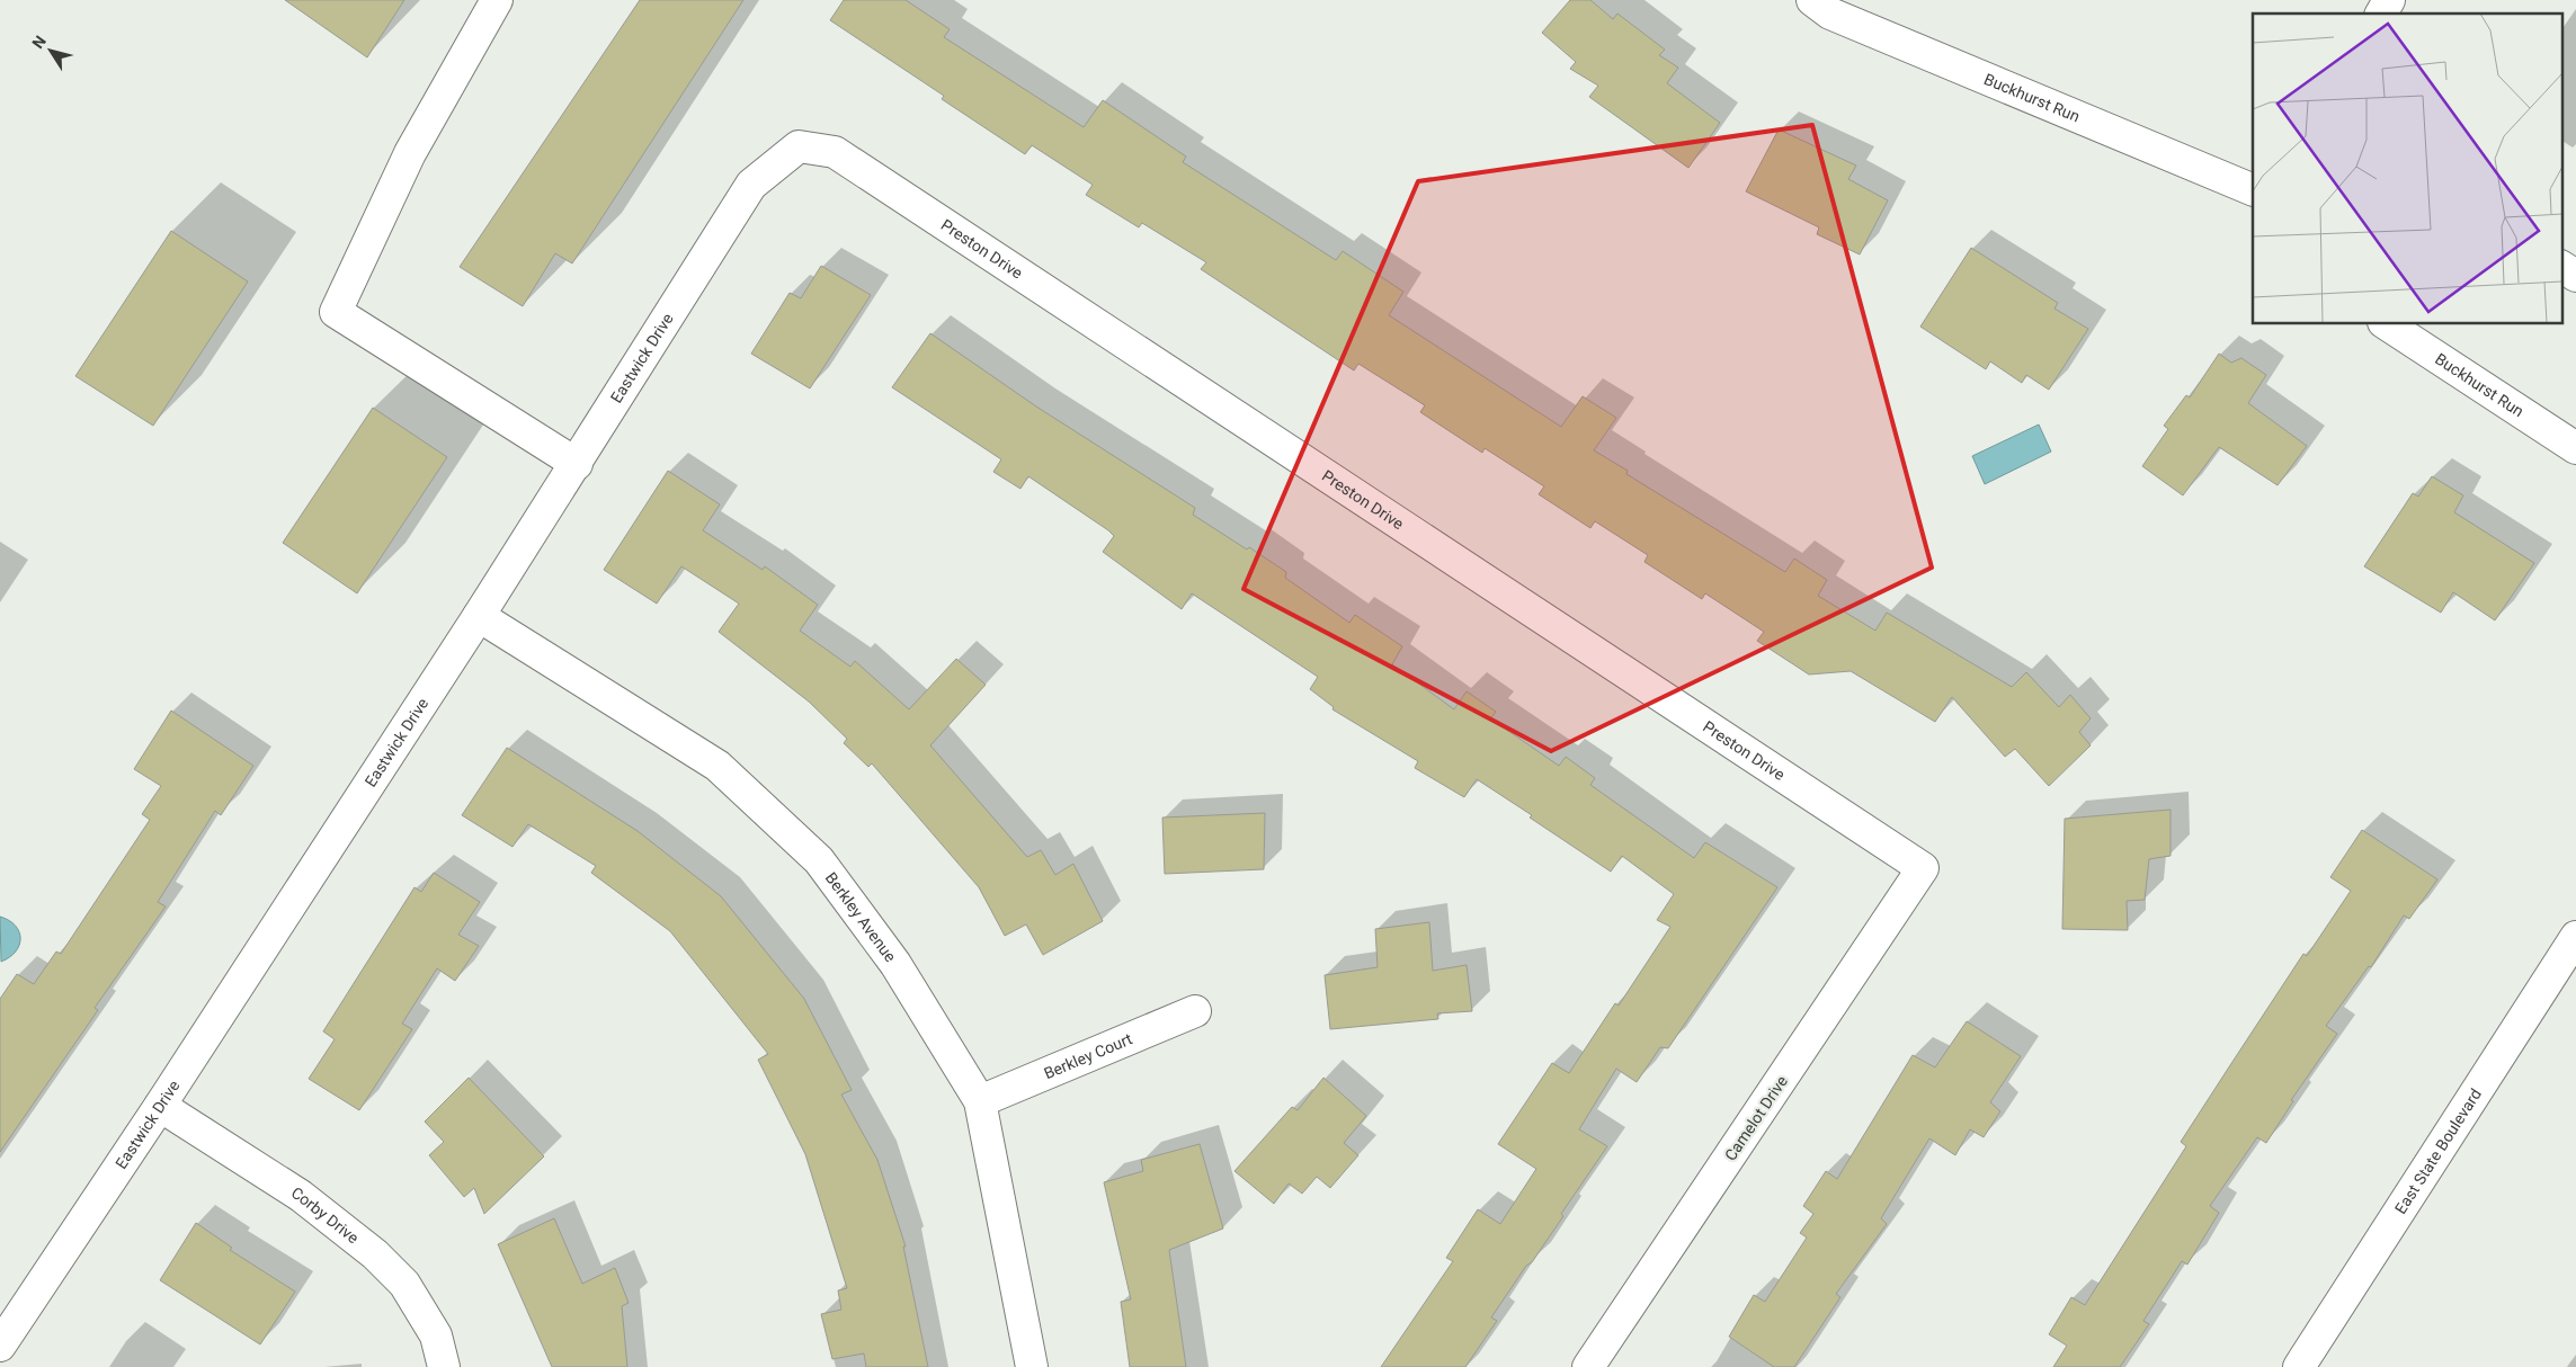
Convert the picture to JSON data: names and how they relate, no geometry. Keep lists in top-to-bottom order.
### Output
{
  "streets": {
    "street": [
      "Buckhurst Run",
      "Preston Drive",
      "Eastwick Drive",
      "Berkley Avenue",
      "Berkley Court",
      "Camelot Drive",
      "East State Boulevard",
      "Corby Drive"
    ]
  },
  "crossings": [
    ["Preston Drive", "Eastwick Drive"],
    ["Preston Drive", "Camelot Drive"],
    ["Eastwick Drive", "Berkley Avenue"],
    ["Eastwick Drive", "Corby Drive"],
    ["Berkley Avenue", "Berkley Court"]
  ],
  "north": "top left"
}
